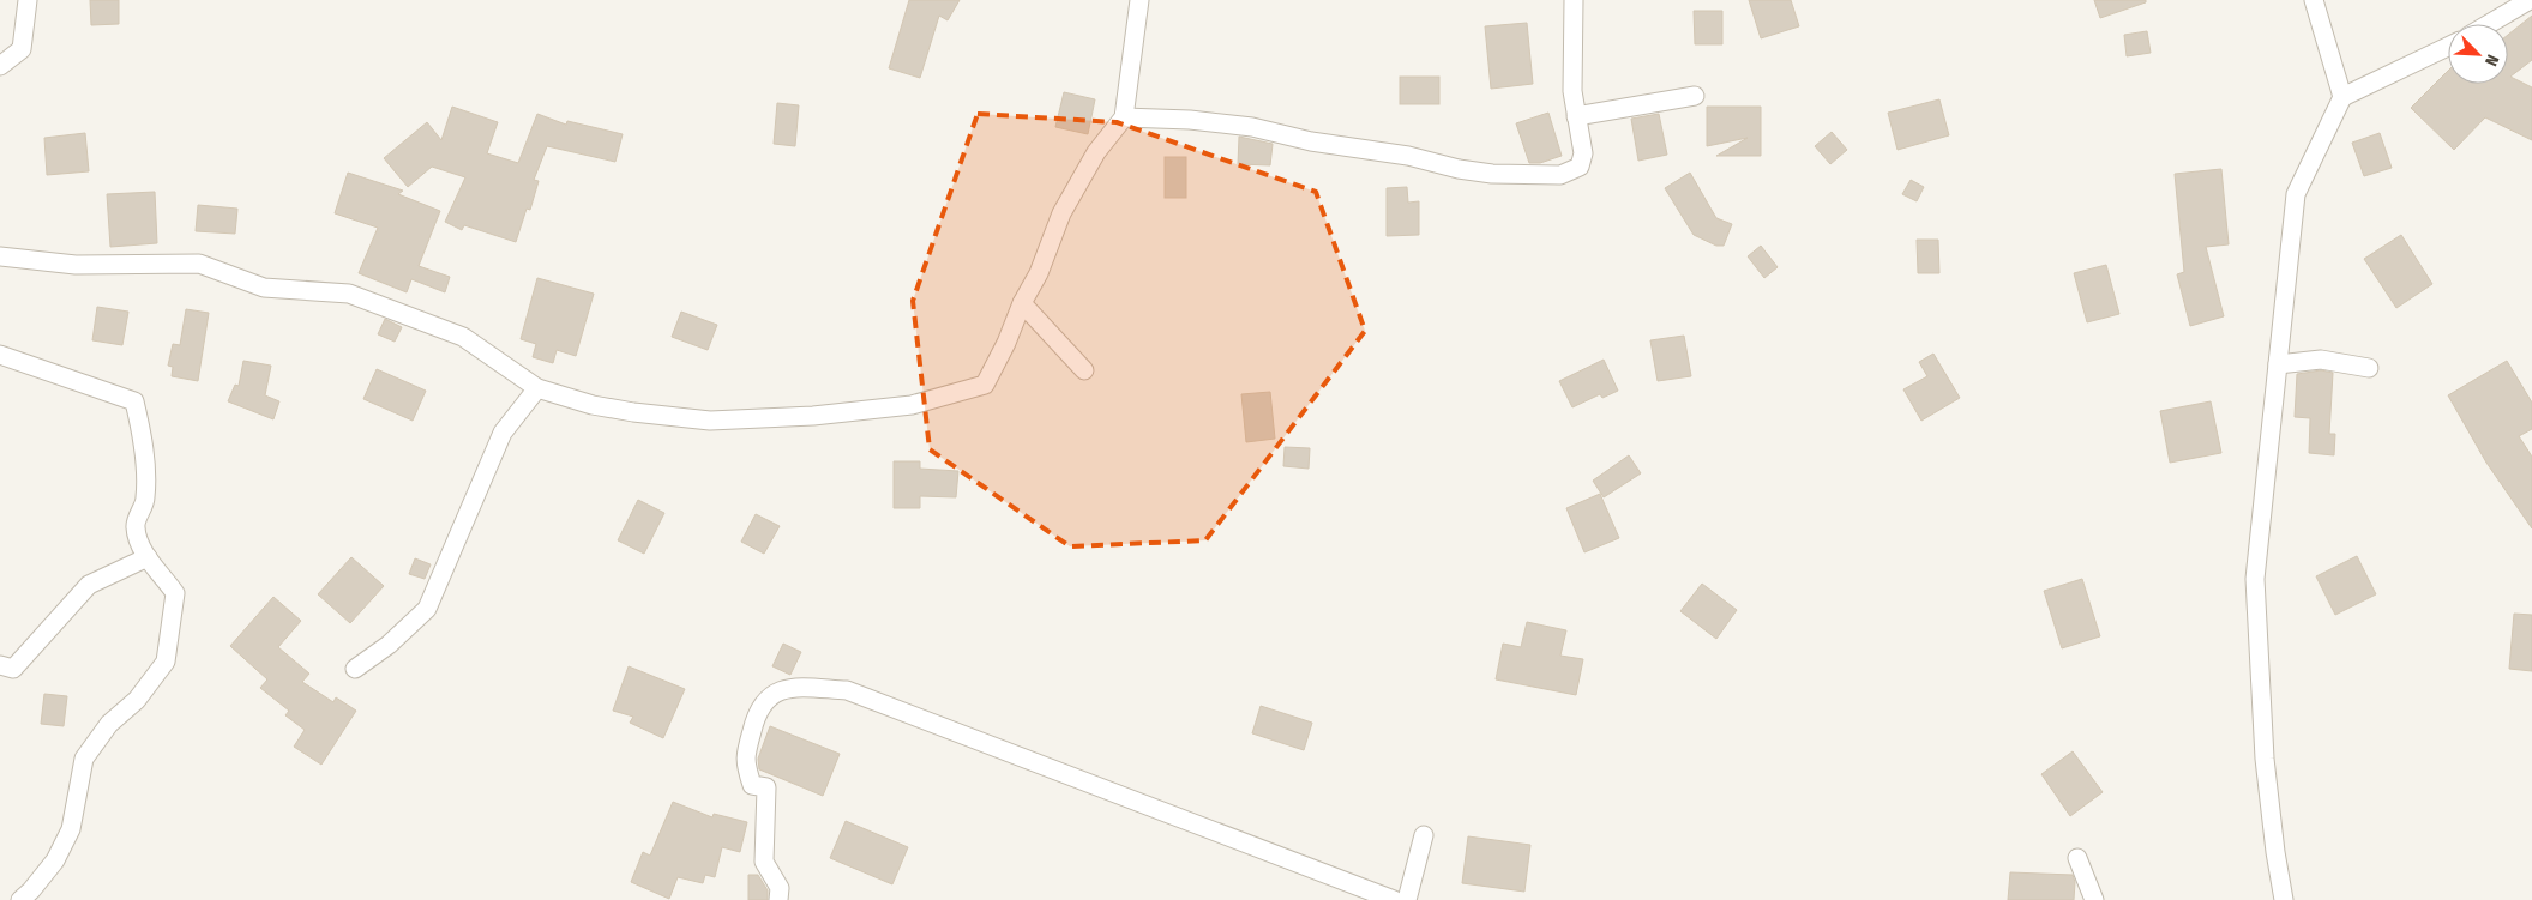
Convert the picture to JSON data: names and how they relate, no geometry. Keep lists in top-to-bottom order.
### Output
{
  "north": "bottom right"
}
